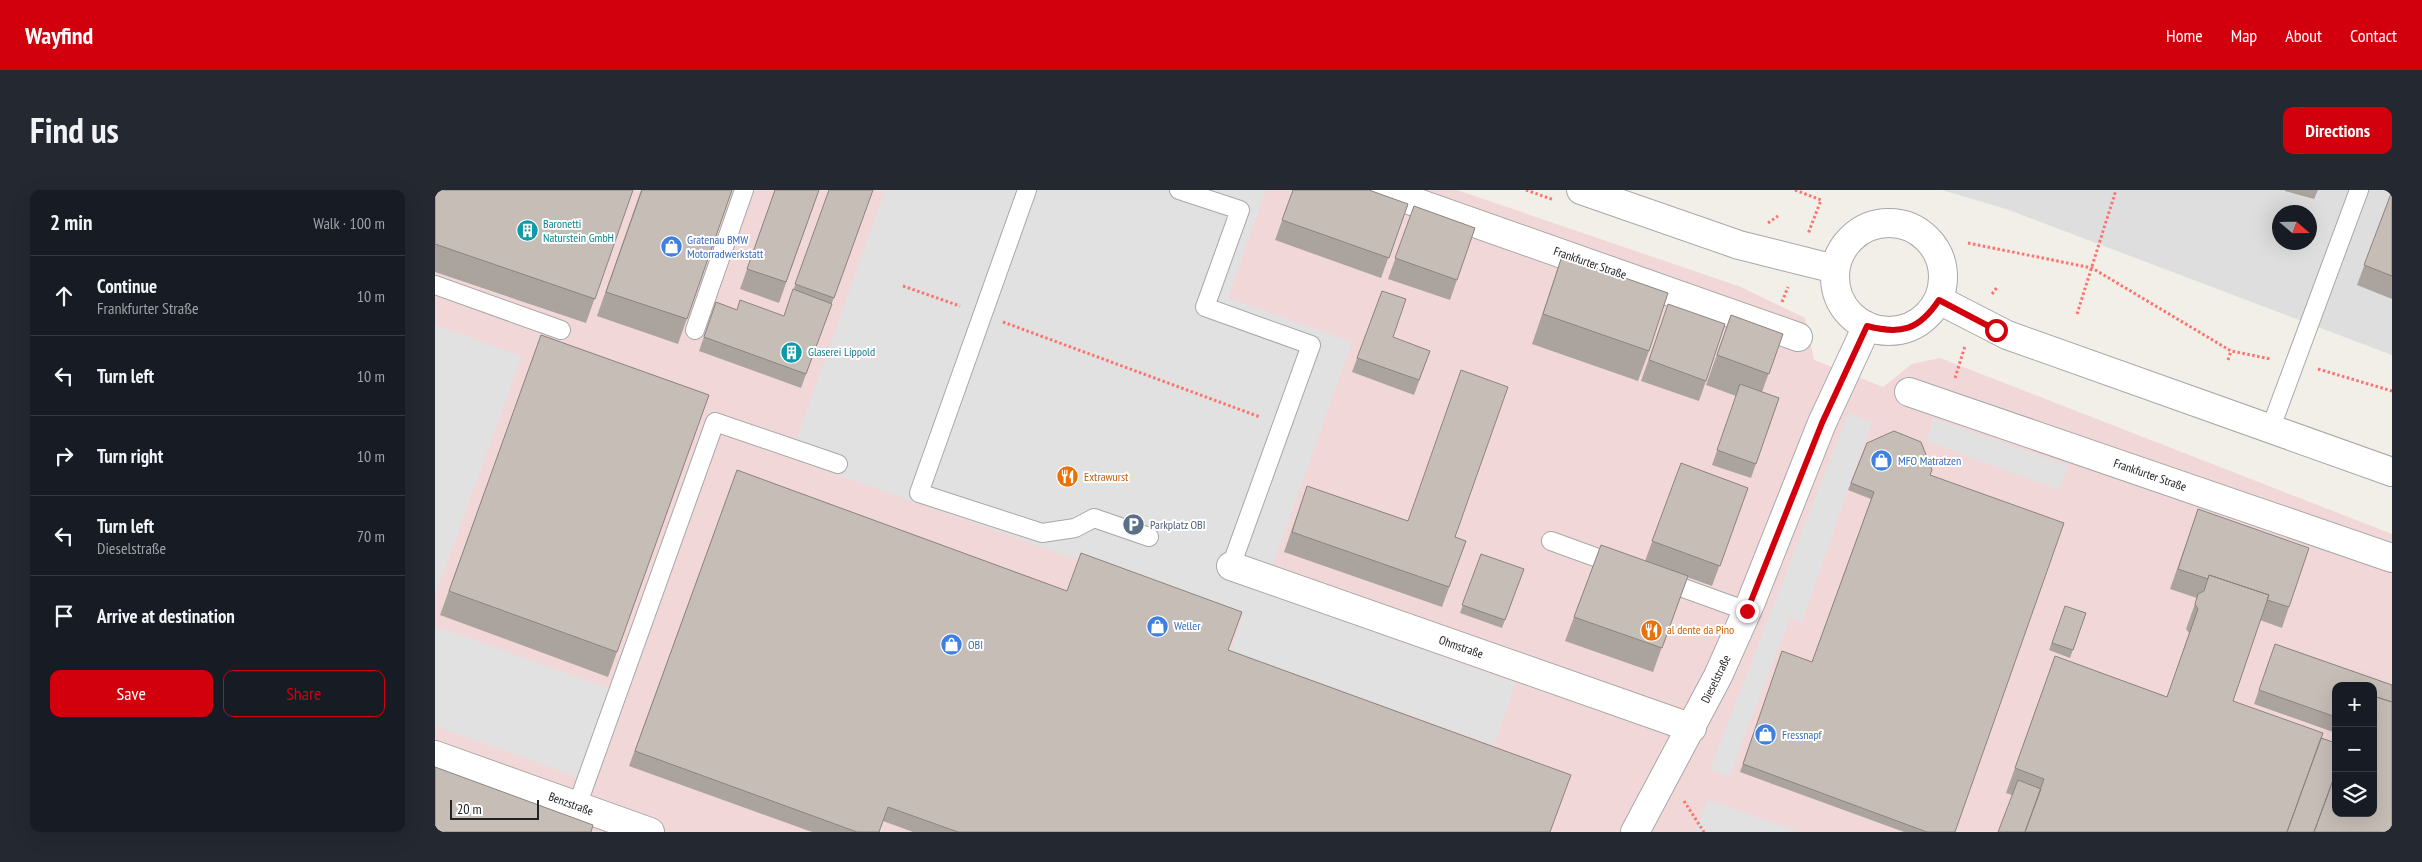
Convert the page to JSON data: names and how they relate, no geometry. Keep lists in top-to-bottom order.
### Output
{
  "streets": {
    "street": [
      "Frankfurter Straße",
      "Ohmstraße",
      "Dieselstraße",
      "Benzstraße"
    ]
  },
  "crossings": [
    ["Ohmstraße", "Dieselstraße"]
  ],
  "places": {
    "building": ["Baronetti Naturstein GmbH", "Glaserei Lippold"],
    "shop": [
      "Gratenau BMW Motorradwerkstatt",
      "MFO Matratzen",
      "Weller",
      "OBI",
      "Fressnapf"
    ],
    "restaurant": ["Extrawurst", "al dente da Pino"],
    "parking": ["Parkplatz OBI"]
  },
  "scale_bar": "20 m",
  "north": "right",
  "page": {
    "header": "Wayfind",
    "nav": [
      "Home",
      "Map",
      "About",
      "Contact"
    ],
    "title": "Find us",
    "buttons": [
      "Directions",
      ["Save", "Share"]
    ],
    "heading": ["2 min", "Walk · 100 m"],
    "list": [
      ["Continue", "Frankfurter Straße", "10 m"],
      ["Turn left", "10 m"],
      ["Turn right", "10 m"],
      ["Turn left", "Dieselstraße", "70 m"],
      "Arrive at destination"
    ],
    "map_buttons": ["+", "−"],
    "scale": "20 m"
  }
}
